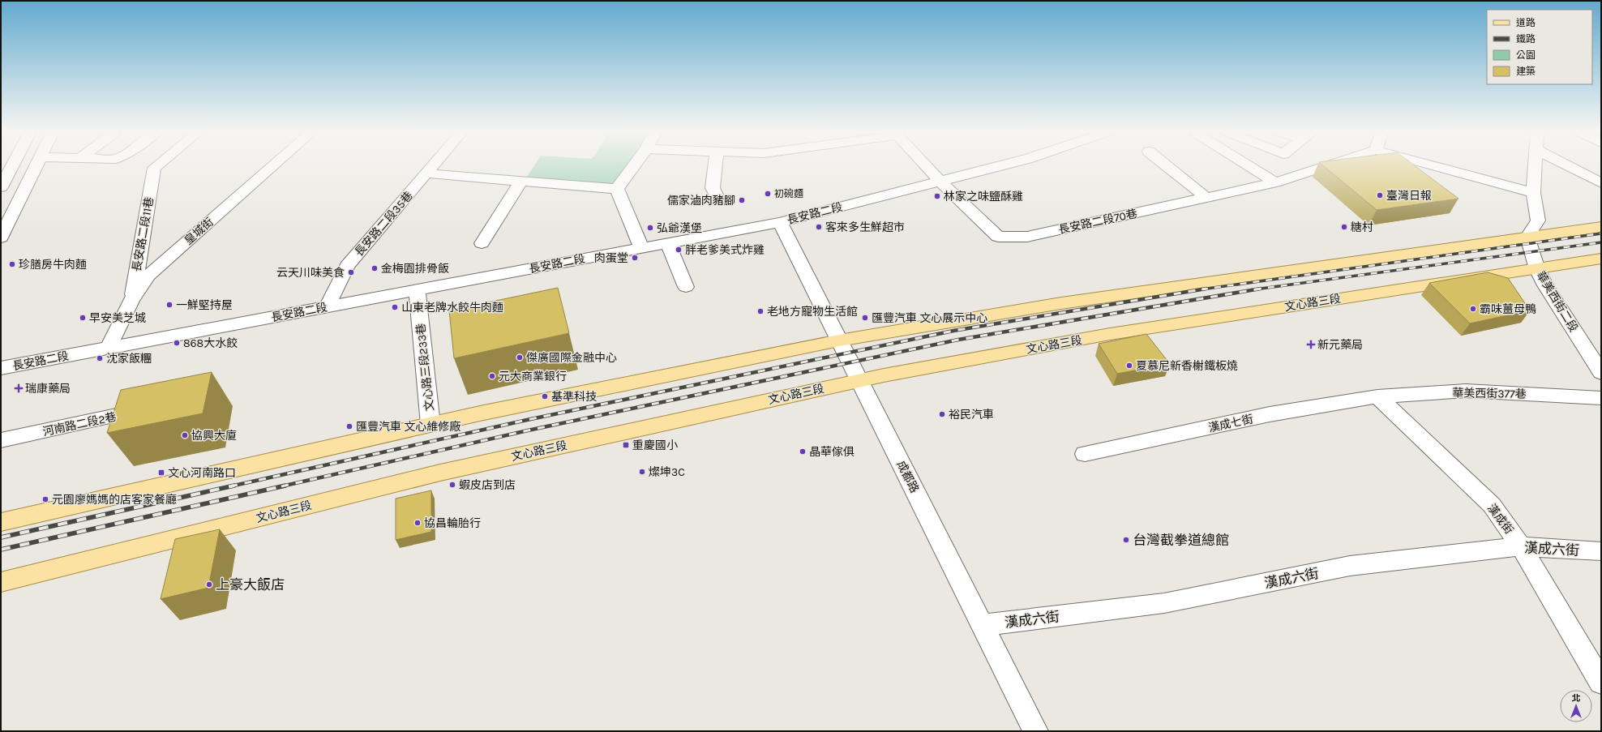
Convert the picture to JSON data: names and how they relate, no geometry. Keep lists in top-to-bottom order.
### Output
{
  "streets": {
    "main road": ["文心路三段"],
    "street": [
      "長安路二段",
      "長安路二段70巷",
      "長安路二段35巷",
      "皇城街",
      "長安路二段11巷",
      "華美西街二段",
      "文心路三段233巷",
      "華美西街377巷",
      "漢成七街",
      "河南路二段2巷",
      "成都路",
      "漢成街",
      "漢成六街"
    ]
  },
  "crossings": [
    ["長安路二段", "長安路二段70巷"],
    ["長安路二段", "長安路二段35巷"],
    ["長安路二段", "皇城街"],
    ["長安路二段", "文心路三段233巷"],
    ["長安路二段", "成都路"],
    ["皇城街", "長安路二段11巷"],
    ["華美西街二段", "文心路三段"],
    ["文心路三段", "成都路"],
    ["華美西街377巷", "漢成七街"],
    ["華美西街377巷", "漢成街"],
    ["漢成七街", "漢成街"],
    ["成都路", "漢成六街"],
    ["漢成街", "漢成六街"]
  ],
  "places": {
    "other": [
      "初碗麵",
      "臺灣日報",
      "林家之味鹽酥雞",
      "儒家滷肉豬腳",
      "客來多生鮮超市",
      "糖村",
      "弘爺漢堡",
      "胖老爹美式炸雞",
      "肉蛋堂",
      "珍膳房牛肉麵",
      "金梅園排骨飯",
      "云天川味美食",
      "一鮮堅持屋",
      "山東老牌水餃牛肉麵",
      "霸味薑母鴨",
      "老地方寵物生活館",
      "早安美芝城",
      "匯豐汽車 文心展示中心",
      "868大水餃",
      "傑廣國際金融中心",
      "沈家飯糰",
      "夏慕尼新香榭鐵板燒",
      "元大商業銀行",
      "基準科技",
      "裕民汽車",
      "匯豐汽車 文心維修廠",
      "協興大廈",
      "晶華傢俱",
      "燦坤3C",
      "蝦皮店到店",
      "元園廖媽媽的店客家餐廳",
      "協昌輪胎行",
      "台灣截拳道總館",
      "上豪大飯店"
    ],
    "health": ["新元藥局", "瑞康藥局"],
    "transit": ["重慶國小", "文心河南路口"]
  },
  "legend": [
    "道路",
    "鐵路",
    "公園",
    "建築"
  ],
  "north": "top"
}
